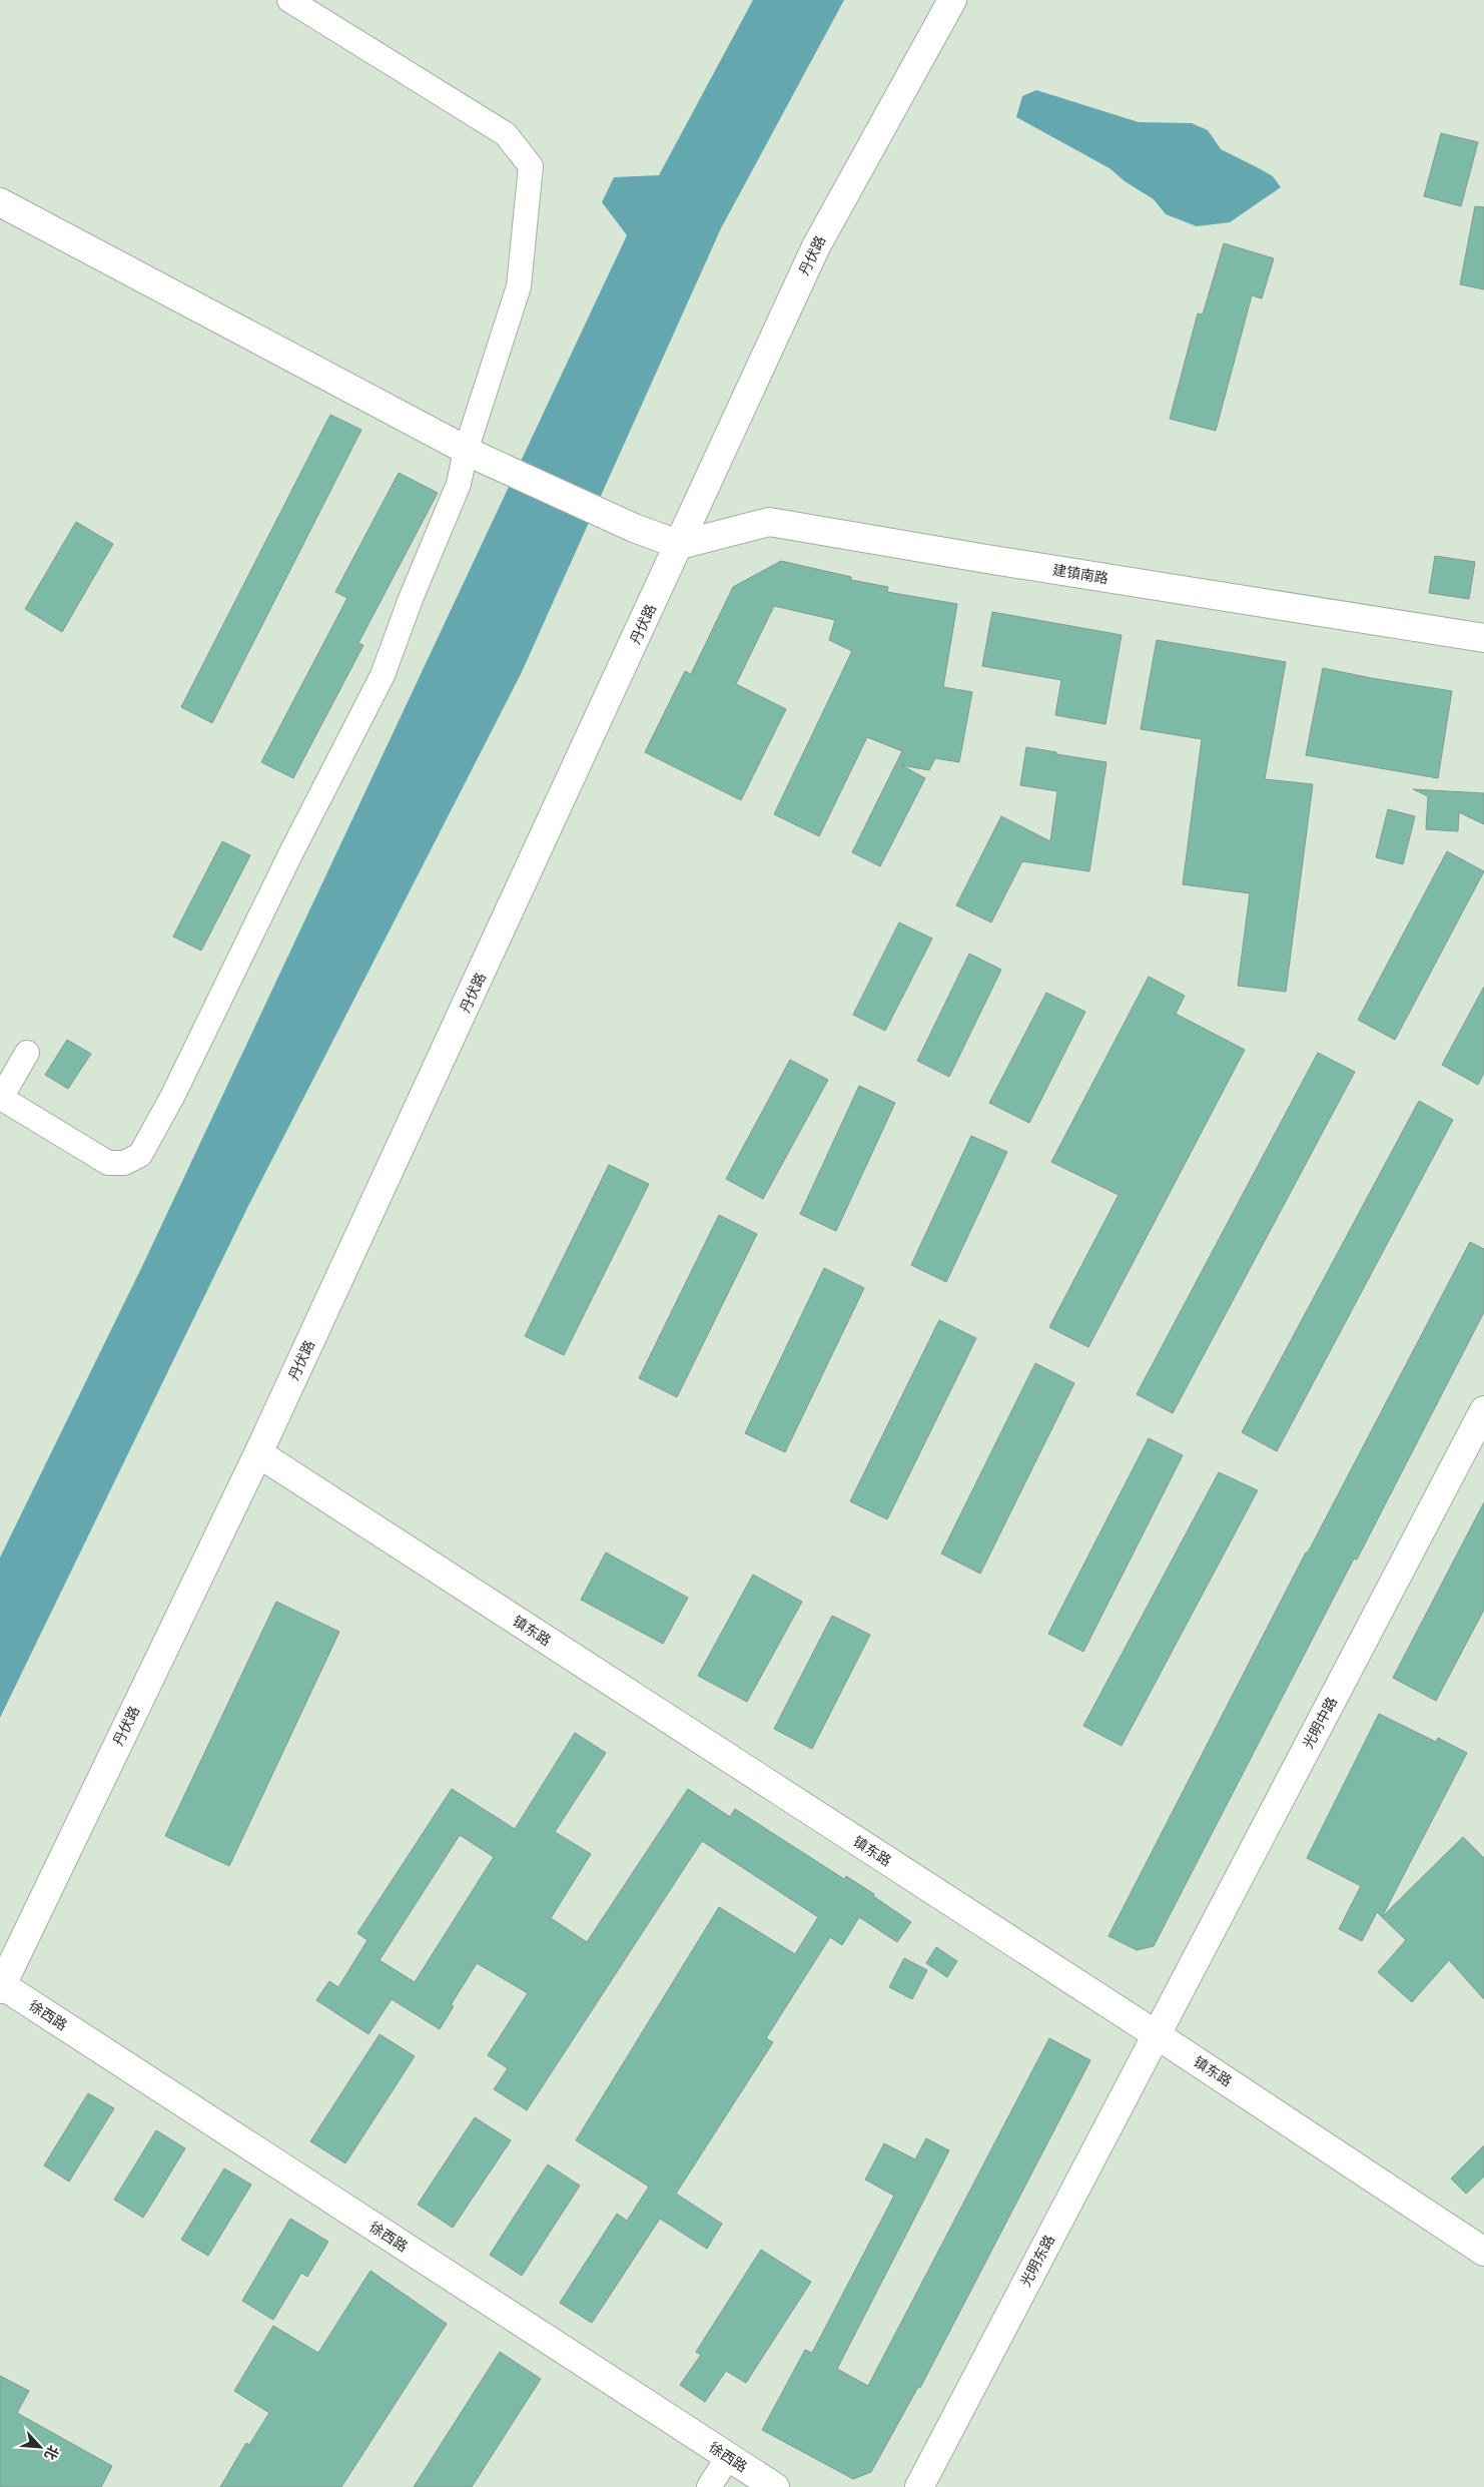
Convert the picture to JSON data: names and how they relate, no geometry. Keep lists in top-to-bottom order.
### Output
{
  "streets": {
    "street": [
      "丹伏路",
      "建镇南路",
      "镇东路",
      "光明中路",
      "徐西路",
      "光明东路"
    ]
  },
  "crossings": [
    ["丹伏路", "建镇南路"],
    ["丹伏路", "镇东路"],
    ["丹伏路", "徐西路"],
    ["镇东路", "光明中路"],
    ["镇东路", "光明东路"],
    ["光明中路", "光明东路"]
  ],
  "north": "bottom right"
}
